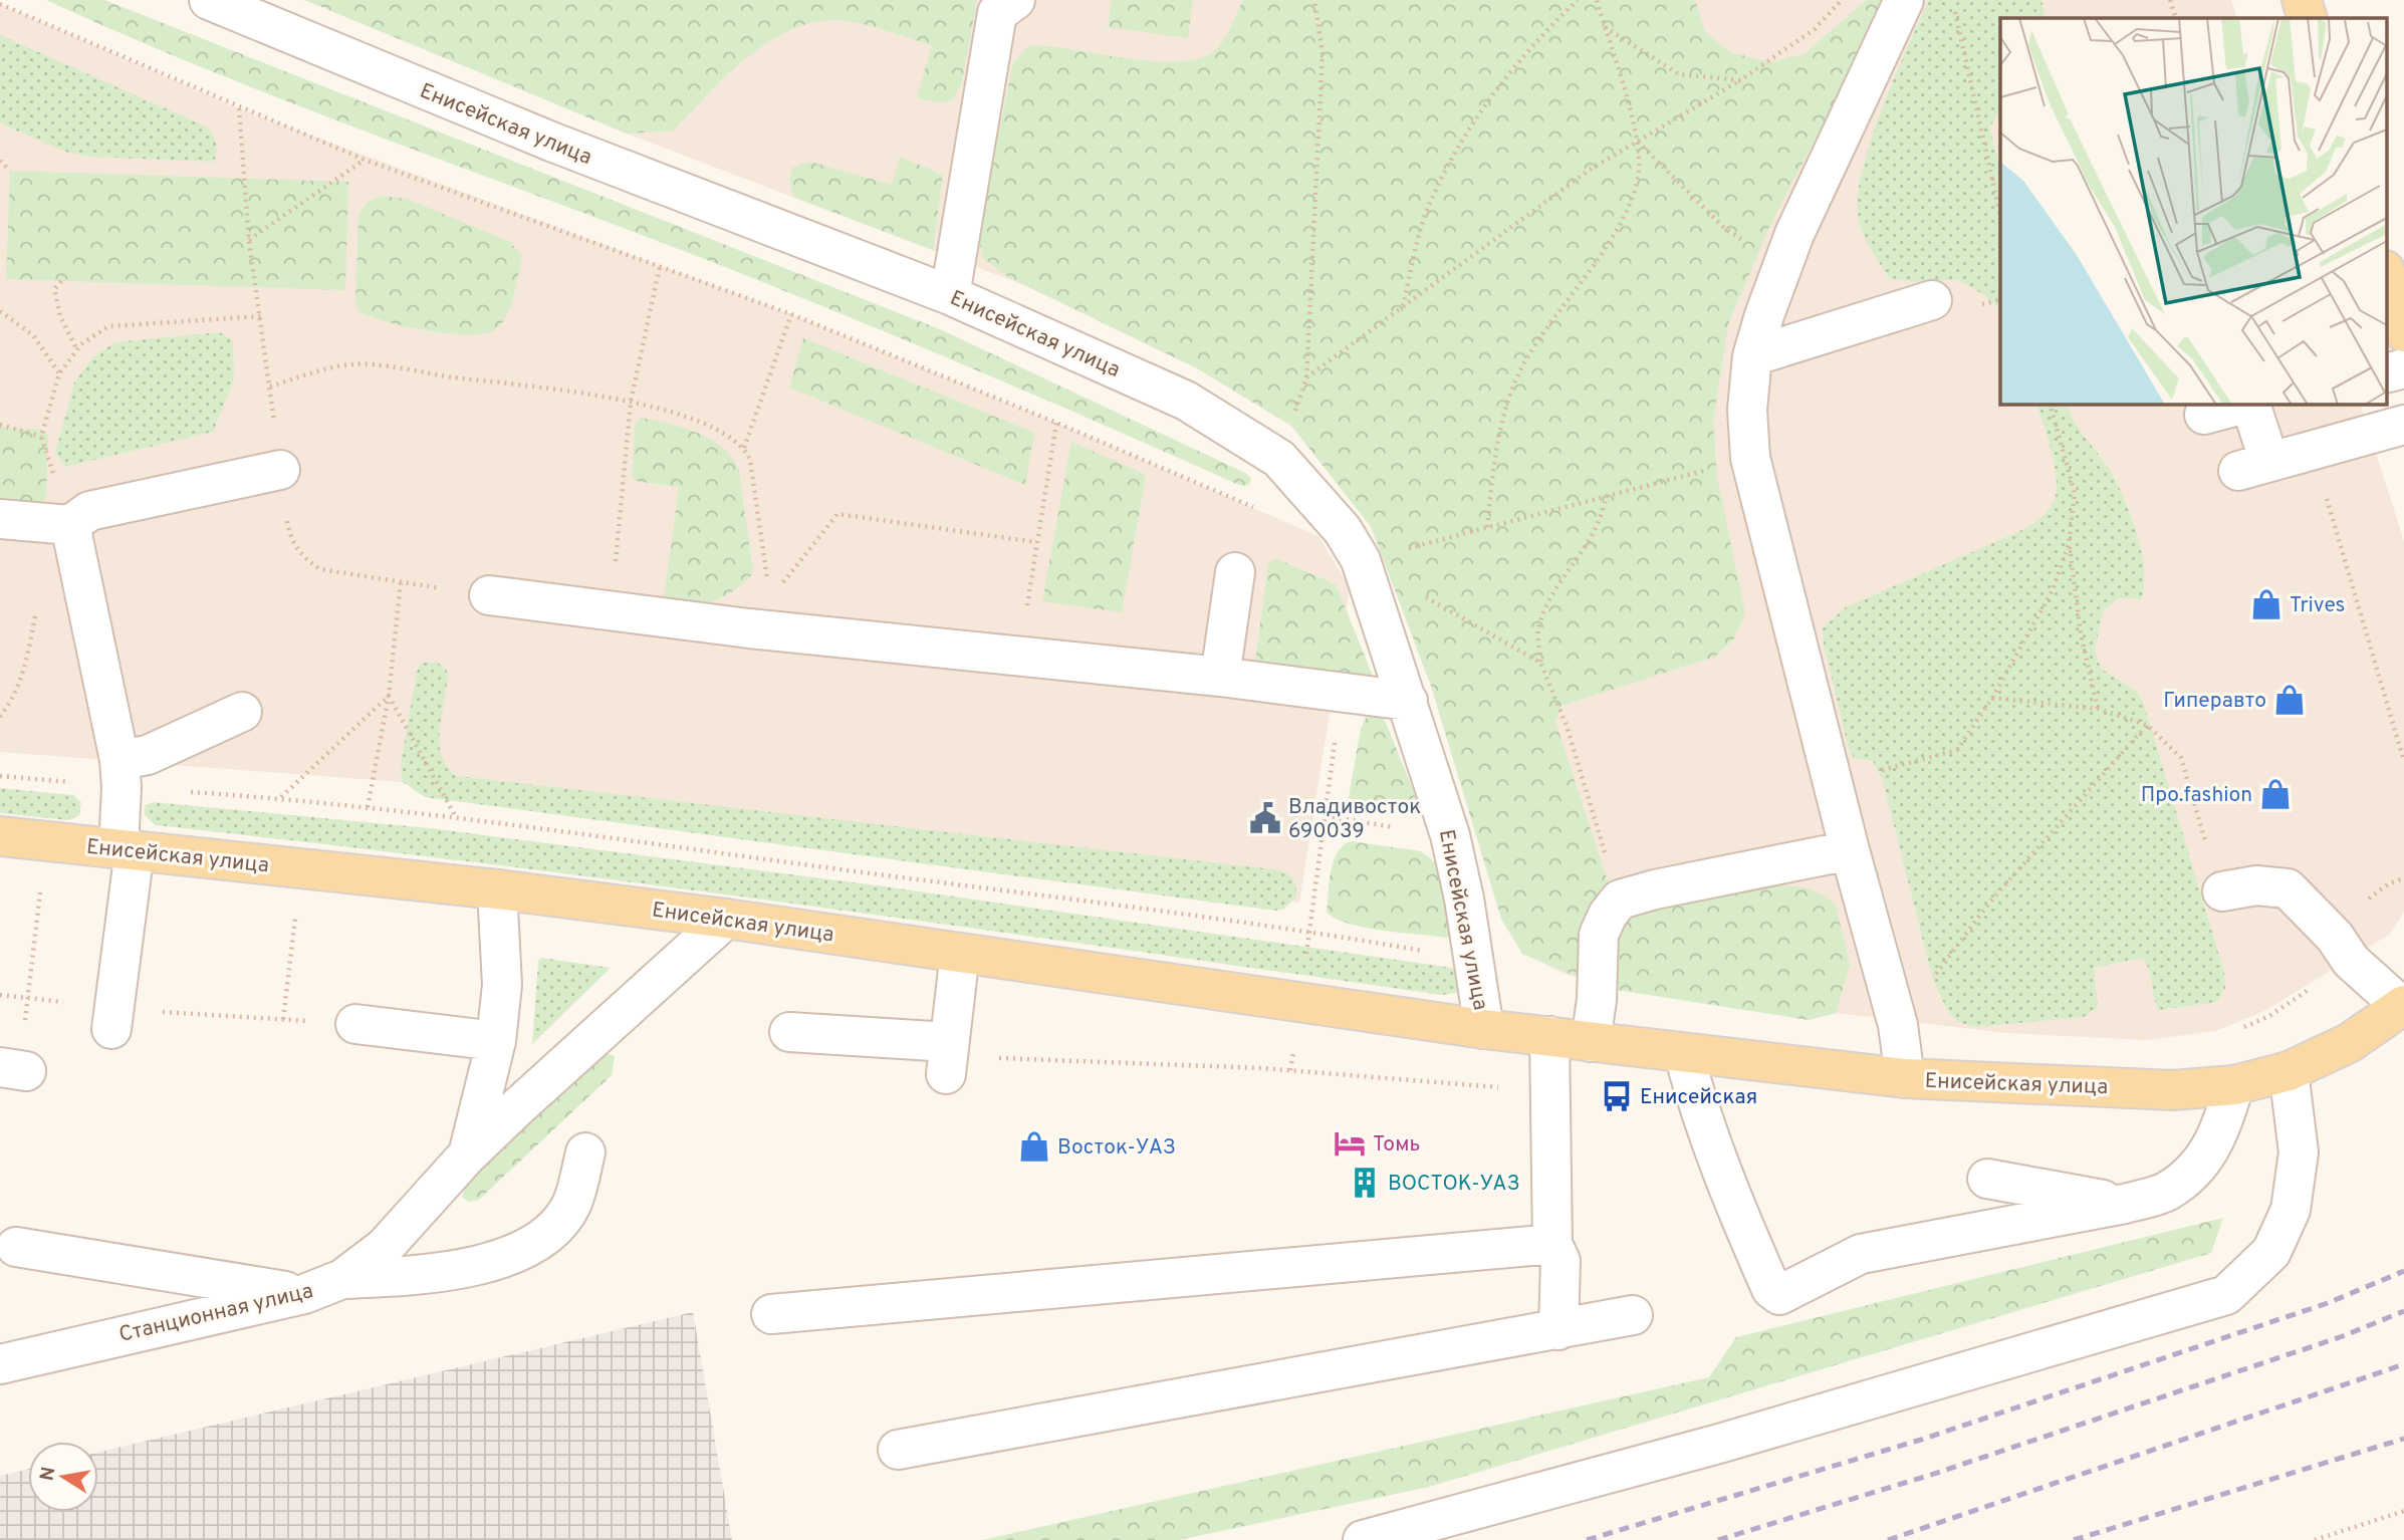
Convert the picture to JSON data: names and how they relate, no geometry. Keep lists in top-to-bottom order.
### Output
{
  "streets": {
    "main road": ["Енисейская улица"],
    "street": ["Станционная улица"]
  },
  "crossings": [
    ["Енисейская улица", "Станционная улица"]
  ],
  "places": {
    "shop": [
      "Trives",
      "Гиперавто",
      "Про.fashion",
      "Восток-УАЗ"
    ],
    "public building": ["Владивосток 690039"],
    "bus stop": ["Енисейская"],
    "hotel": ["Томь"],
    "building": ["ВОСТОК-УАЗ"]
  },
  "north": "left"
}
